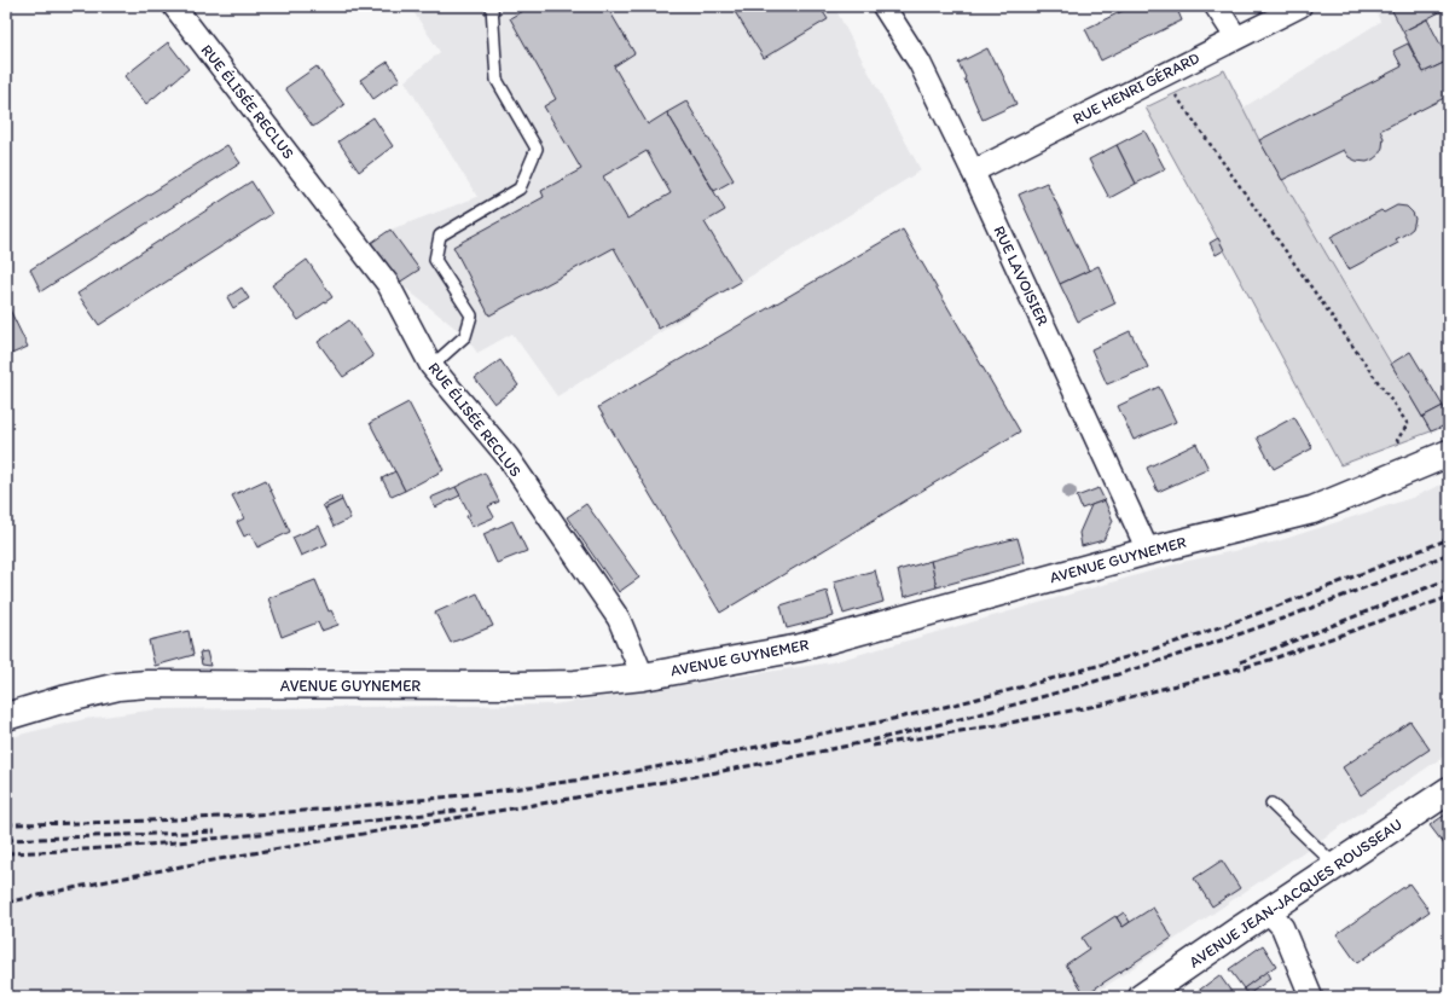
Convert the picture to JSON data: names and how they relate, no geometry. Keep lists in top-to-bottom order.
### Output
{
  "streets": {
    "main road": ["AVENUE GUYNEMER", "AVENUE JEAN-JACQUES ROUSSEAU"],
    "street": ["RUE HENRI GÉRARD", "RUE ÉLISÉE RECLUS", "RUE LAVOISIER"]
  },
  "crossings": [
    ["RUE HENRI GÉRARD", "RUE LAVOISIER"],
    ["RUE ÉLISÉE RECLUS", "AVENUE GUYNEMER"],
    ["RUE LAVOISIER", "AVENUE GUYNEMER"]
  ]
}
